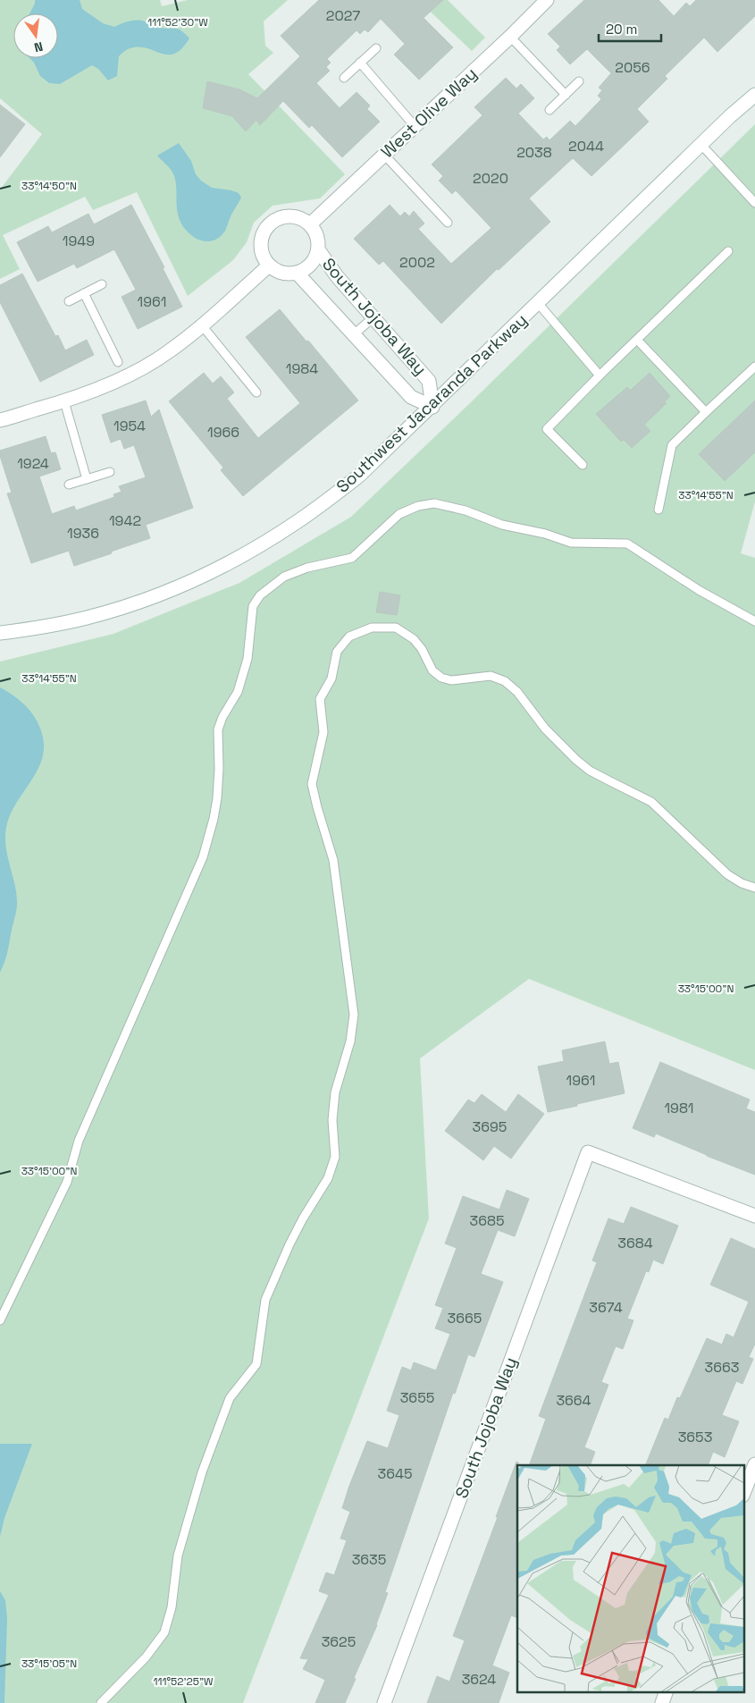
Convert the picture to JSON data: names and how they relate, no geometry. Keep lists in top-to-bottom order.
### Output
{
  "streets": {
    "street": ["West Olive Way", "South Jojoba Way", "Southwest Jacaranda Parkway"]
  },
  "crossings": [
    ["West Olive Way", "South Jojoba Way"],
    ["South Jojoba Way", "Southwest Jacaranda Parkway"]
  ],
  "house_numbers": [
    "2027",
    "2056",
    "2044",
    "2038",
    "2020",
    "1949",
    "2002",
    "1961",
    "1984",
    "1954",
    "1966",
    "1924",
    "1942",
    "1936",
    "1961",
    "1981",
    "3695",
    "3685",
    "3684",
    "3674",
    "3665",
    "3663",
    "3655",
    "3664",
    "3653",
    "3645",
    "3635",
    "3625",
    "3624"
  ],
  "scale_bar": "20 m",
  "north": "bottom",
  "coordinates": [
    "111°52'30\"W",
    "33°14'50\"N",
    "33°14'55\"N",
    "33°15'00\"N",
    "33°15'05\"N",
    "111°52'25\"W"
  ]
}
